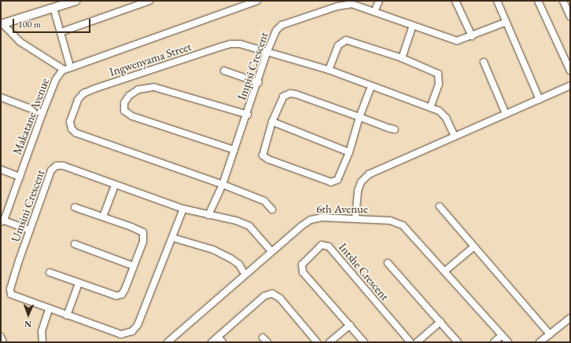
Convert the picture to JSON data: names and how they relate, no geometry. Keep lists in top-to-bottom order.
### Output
{
  "streets": {
    "street": [
      "Ingwenyama Street",
      "Impisi Crescent",
      "Makatane Avenue",
      "Umsini Crescent",
      "6th Avenue",
      "Intshe Crescent"
    ]
  },
  "crossings": [
    ["Ingwenyama Street", "Impisi Crescent"],
    ["Impisi Crescent", "Umsini Crescent"],
    ["Umsini Crescent", "6th Avenue"]
  ],
  "scale_bar": "100 m",
  "north": "bottom"
}
